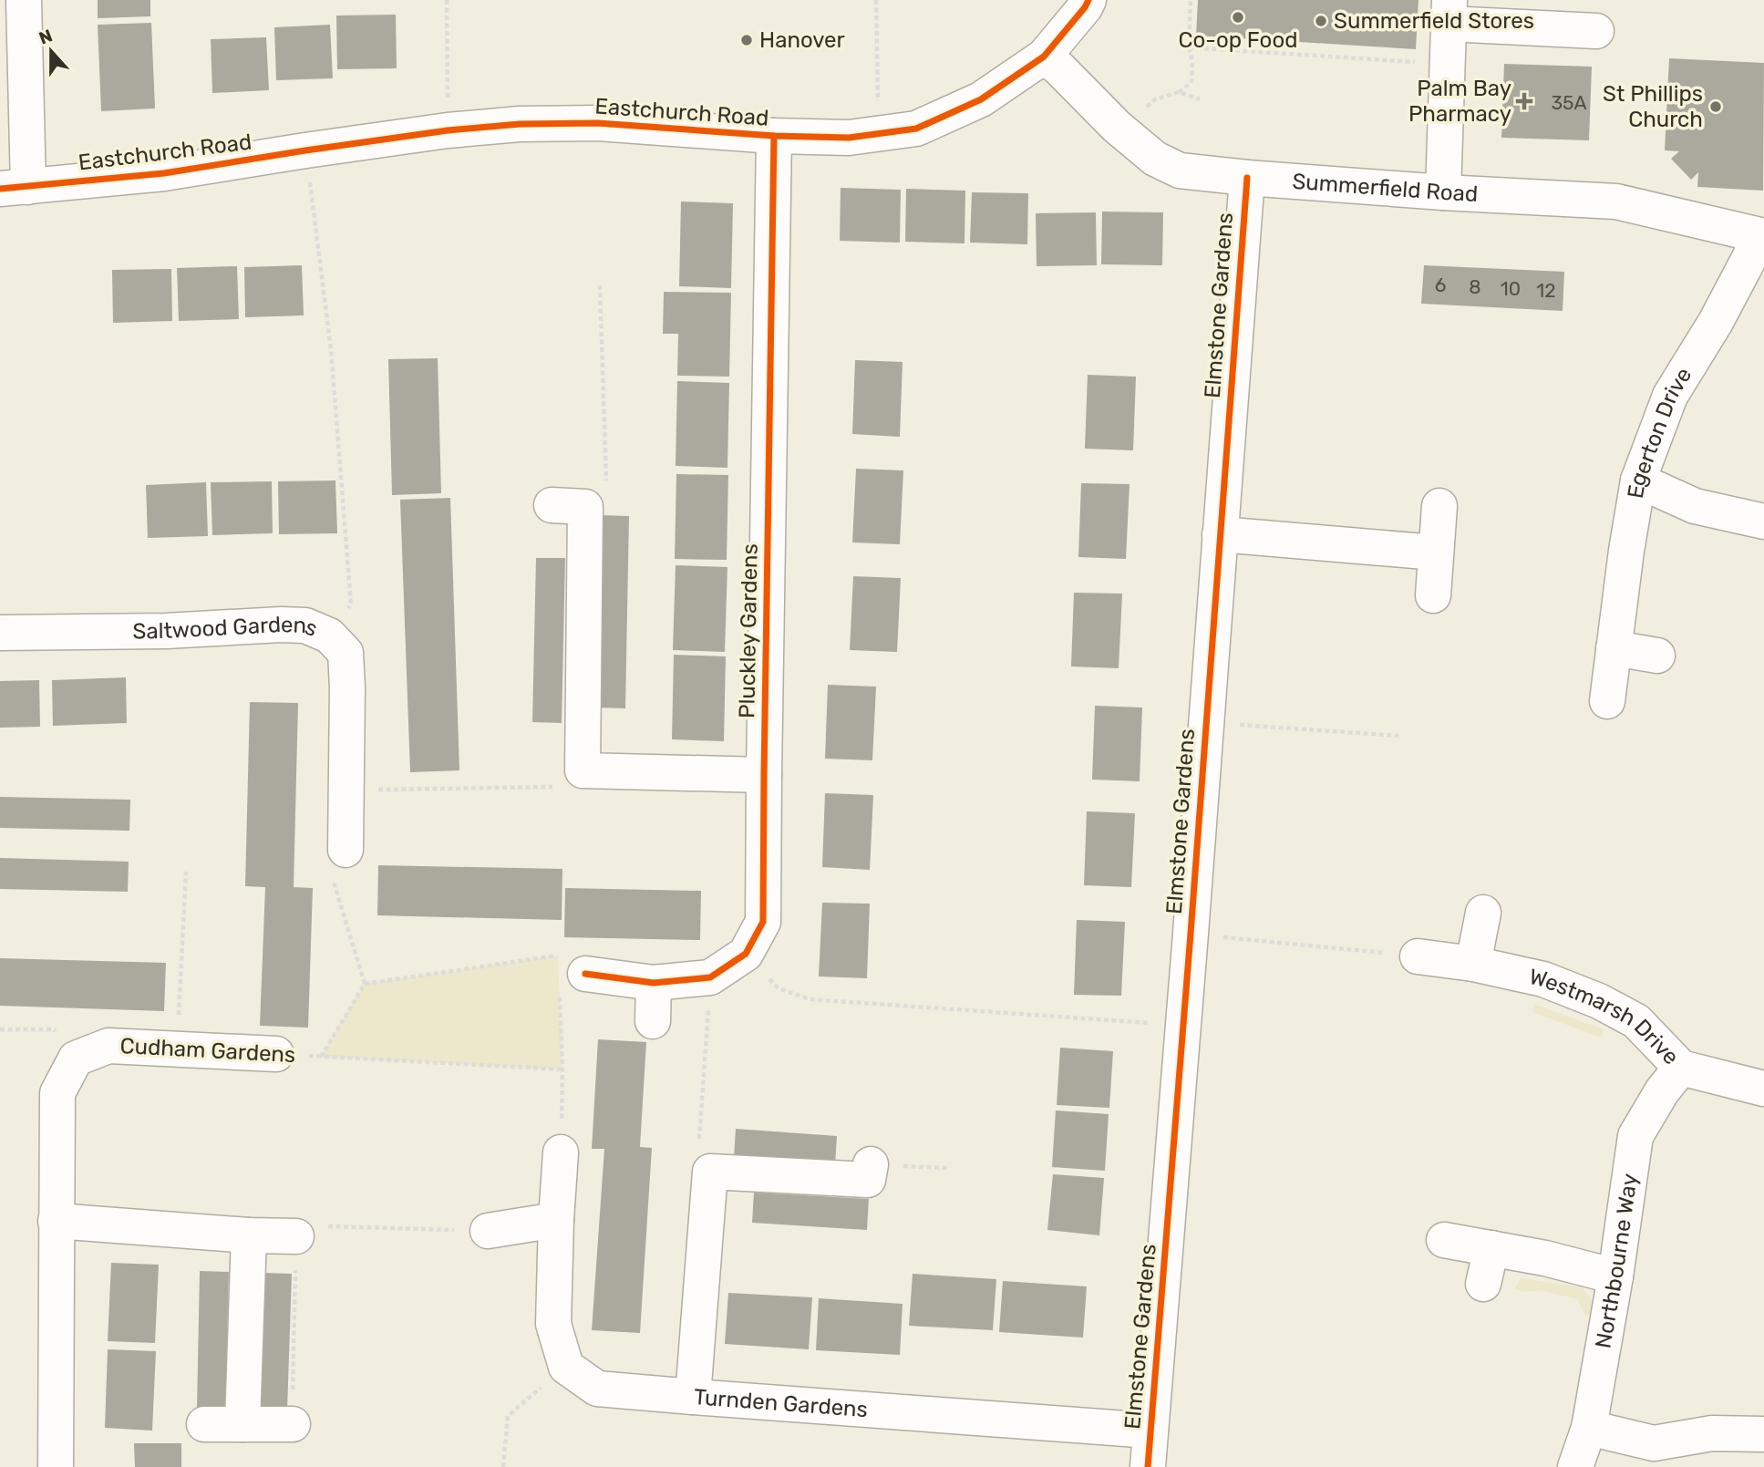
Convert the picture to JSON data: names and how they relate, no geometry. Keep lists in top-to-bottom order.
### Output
{
  "streets": {
    "street": [
      "Eastchurch Road",
      "Summerfield Road",
      "Elmstone Gardens",
      "Egerton Drive",
      "Pluckley Gardens",
      "Saltwood Gardens",
      "Westmarsh Drive",
      "Cudham Gardens",
      "Northbourne Way",
      "Turnden Gardens"
    ]
  },
  "crossings": [
    ["Eastchurch Road", "Summerfield Road"],
    ["Eastchurch Road", "Pluckley Gardens"],
    ["Summerfield Road", "Elmstone Gardens"],
    ["Summerfield Road", "Egerton Drive"],
    ["Elmstone Gardens", "Turnden Gardens"],
    ["Westmarsh Drive", "Northbourne Way"]
  ],
  "places": {
    "other": [
      "Co-op Food",
      "Summerfield Stores",
      "Hanover",
      "St Phillips Church"
    ],
    "health": ["Palm Bay Pharmacy"]
  },
  "house_numbers": [
    "35A",
    "6",
    "8",
    "10",
    "12"
  ],
  "north": "top"
}
